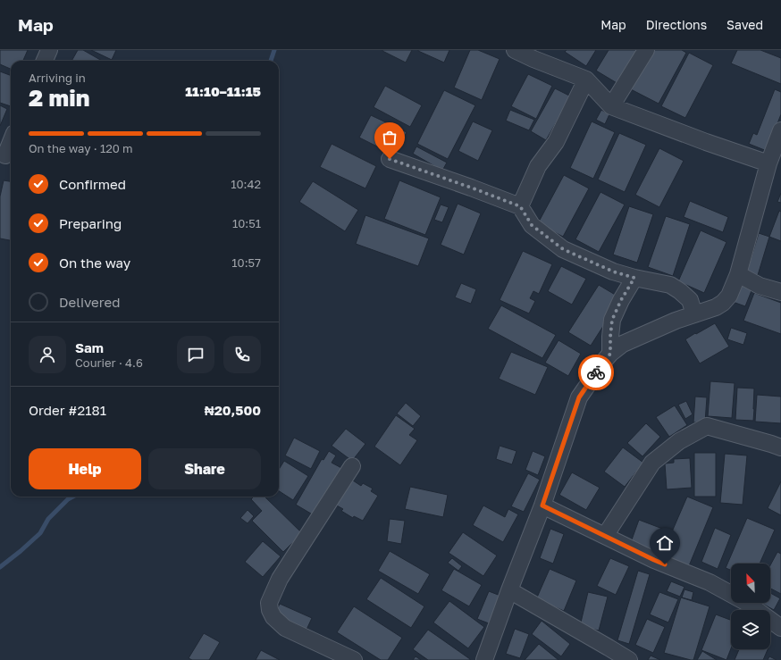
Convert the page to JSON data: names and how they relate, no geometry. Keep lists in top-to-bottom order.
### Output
{
  "north": "top left",
  "page": {
    "header": "Map",
    "nav": ["Map", "Directions", "Saved"],
    "heading": ["2 min", "Arriving in", "11:10–11:15"],
    "panel": [
      "Sam",
      "Courier · 4.6",
      "Order #2181",
      "₦20,500"
    ],
    "bar": "On the way · 120 m",
    "list": [
      ["Confirmed", "10:42"],
      ["Preparing", "10:51"],
      ["On the way", "10:57"],
      "Delivered"
    ],
    "buttons": ["Help", "Share"]
  }
}
